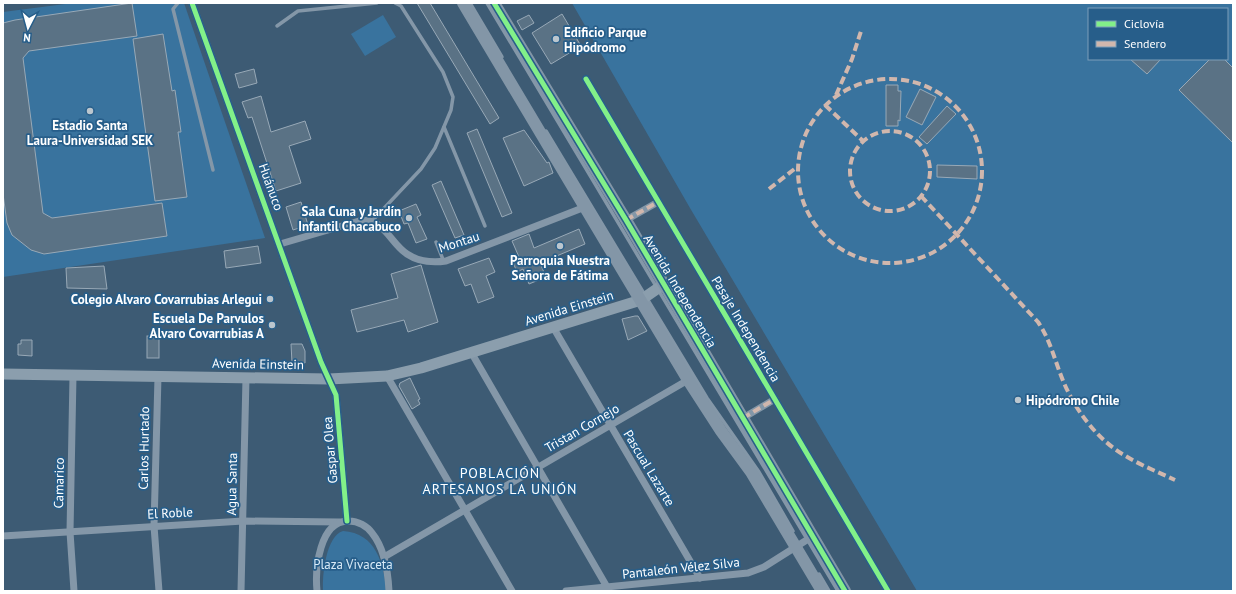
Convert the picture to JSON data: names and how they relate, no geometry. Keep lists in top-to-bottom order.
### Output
{
  "streets": {
    "main road": ["Avenida Independencia", "Avenida Einstein"],
    "street": [
      "Huánuco",
      "Montau",
      "Pasaje Independencia",
      "Tristan Cornejo",
      "Carlos Hurtado",
      "Gaspar Olea",
      "Pascual Lazarte",
      "Camarico",
      "Agua Santa",
      "El Roble",
      "Pantaleón Vélez Silva"
    ]
  },
  "crossings": [
    ["Huánuco", "Avenida Einstein"],
    ["Huánuco", "Gaspar Olea"],
    ["Montau", "Avenida Independencia"],
    ["Avenida Independencia", "Avenida Einstein"],
    ["Avenida Independencia", "Tristan Cornejo"],
    ["Avenida Independencia", "Pantaleón Vélez Silva"],
    ["Avenida Einstein", "Carlos Hurtado"],
    ["Avenida Einstein", "Gaspar Olea"],
    ["Avenida Einstein", "Pascual Lazarte"],
    ["Avenida Einstein", "Camarico"],
    ["Avenida Einstein", "Agua Santa"],
    ["Tristan Cornejo", "Pascual Lazarte"],
    ["Carlos Hurtado", "El Roble"],
    ["Pascual Lazarte", "Pantaleón Vélez Silva"],
    ["Camarico", "El Roble"],
    ["Agua Santa", "El Roble"]
  ],
  "districts": ["POBLACIÓN ARTESANOS LA UNIÓN"],
  "parks": ["Plaza Vivaceta"],
  "places": [
    "Edificio Parque Hipódromo",
    "Estadio Santa Laura-Universidad SEK",
    "Sala Cuna y Jardín Infantil Chacabuco",
    "Parroquia Nuestra Señora de Fátima",
    "Colegio Alvaro Covarrubias Arlegui",
    "Escuela De Parvulos Alvaro Covarrubias A",
    "Hipódromo Chile"
  ],
  "legend": ["Ciclovía", "Sendero"],
  "north": "bottom"
}
